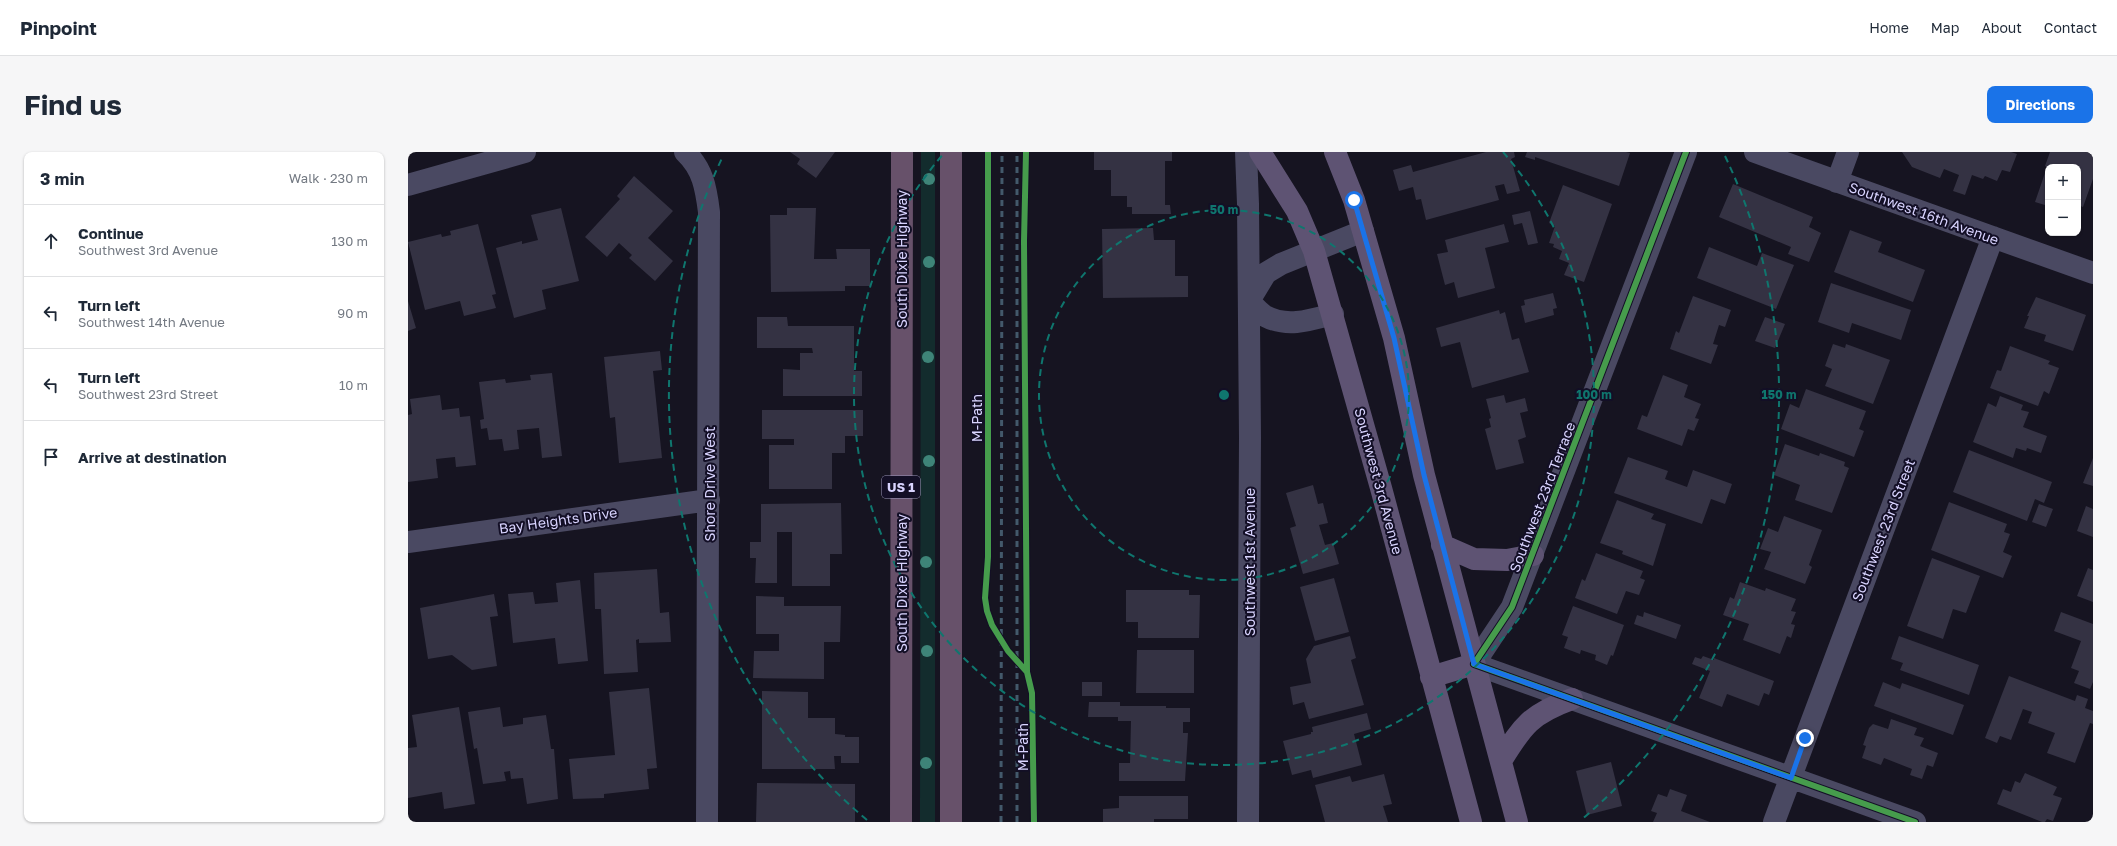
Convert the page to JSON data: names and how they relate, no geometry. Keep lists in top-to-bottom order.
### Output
{
  "streets": {
    "highway": ["South Dixie Highway", "US 1"],
    "main road": ["Southwest 3rd Avenue"],
    "street": [
      "Southwest 16th Avenue",
      "Shore Drive West",
      "Southwest 23rd Terrace",
      "Bay Heights Drive",
      "Southwest 23rd Street",
      "Southwest 1st Avenue"
    ],
    "cycle path": ["M-Path"]
  },
  "crossings": [
    ["Southwest 16th Avenue", "Southwest 23rd Street"],
    ["Shore Drive West", "Bay Heights Drive"]
  ],
  "page": {
    "header": "Pinpoint",
    "nav": [
      "Home",
      "Map",
      "About",
      "Contact"
    ],
    "buttons": "Directions",
    "title": "Find us",
    "heading": ["3 min", "Walk · 230 m"],
    "map_buttons": ["+", "−"],
    "list": [
      ["Continue", "Southwest 3rd Avenue", "130 m"],
      ["Turn left", "Southwest 14th Avenue", "90 m"],
      ["Turn left", "Southwest 23rd Street", "10 m"],
      "Arrive at destination"
    ]
  },
  "rings": ["50 m", "100 m", "150 m"]
}
